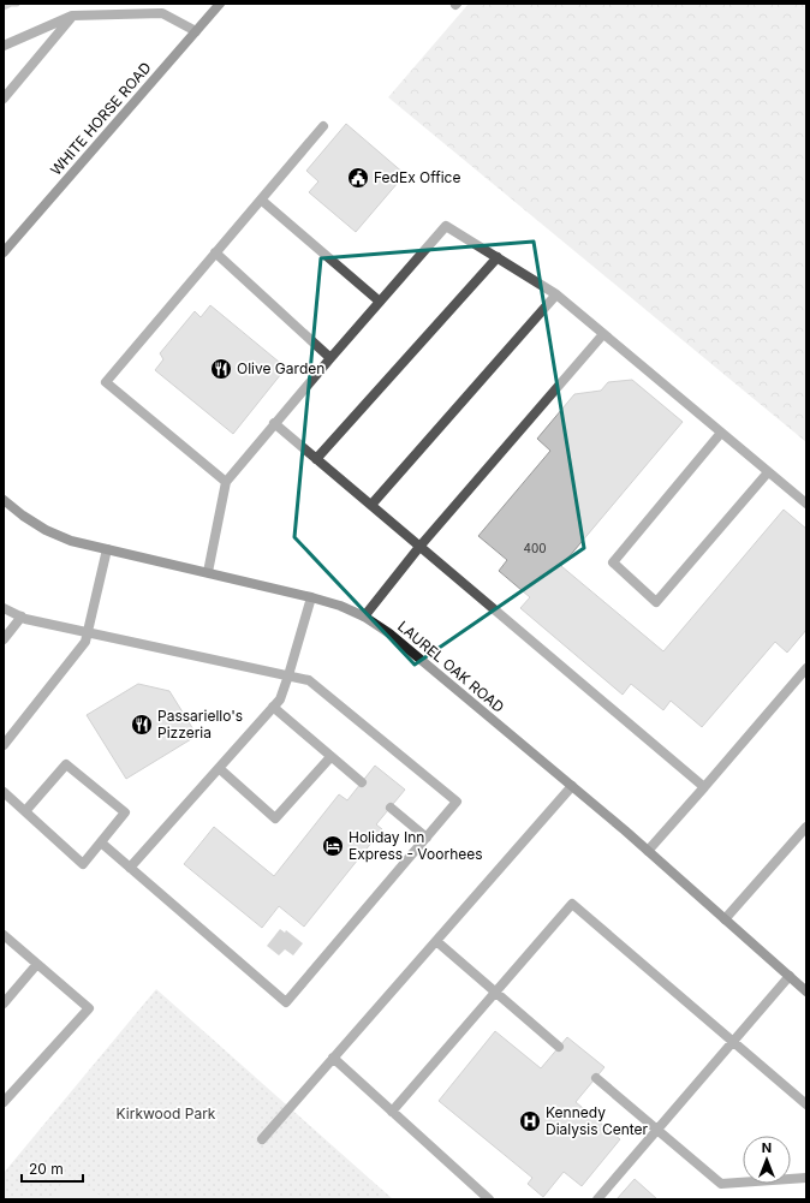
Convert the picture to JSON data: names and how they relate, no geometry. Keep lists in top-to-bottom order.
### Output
{
  "streets": {
    "street": ["WHITE HORSE ROAD", "LAUREL OAK ROAD"]
  },
  "parks": ["Kirkwood Park"],
  "places": {
    "public building": ["FedEx Office"],
    "restaurant": ["Olive Garden", "Passariello's Pizzeria"],
    "hotel": ["Holiday Inn Express - Voorhees"],
    "hospital": ["Kennedy Dialysis Center"]
  },
  "house_numbers": ["400"],
  "scale_bar": "20 m",
  "north": "top"
}
